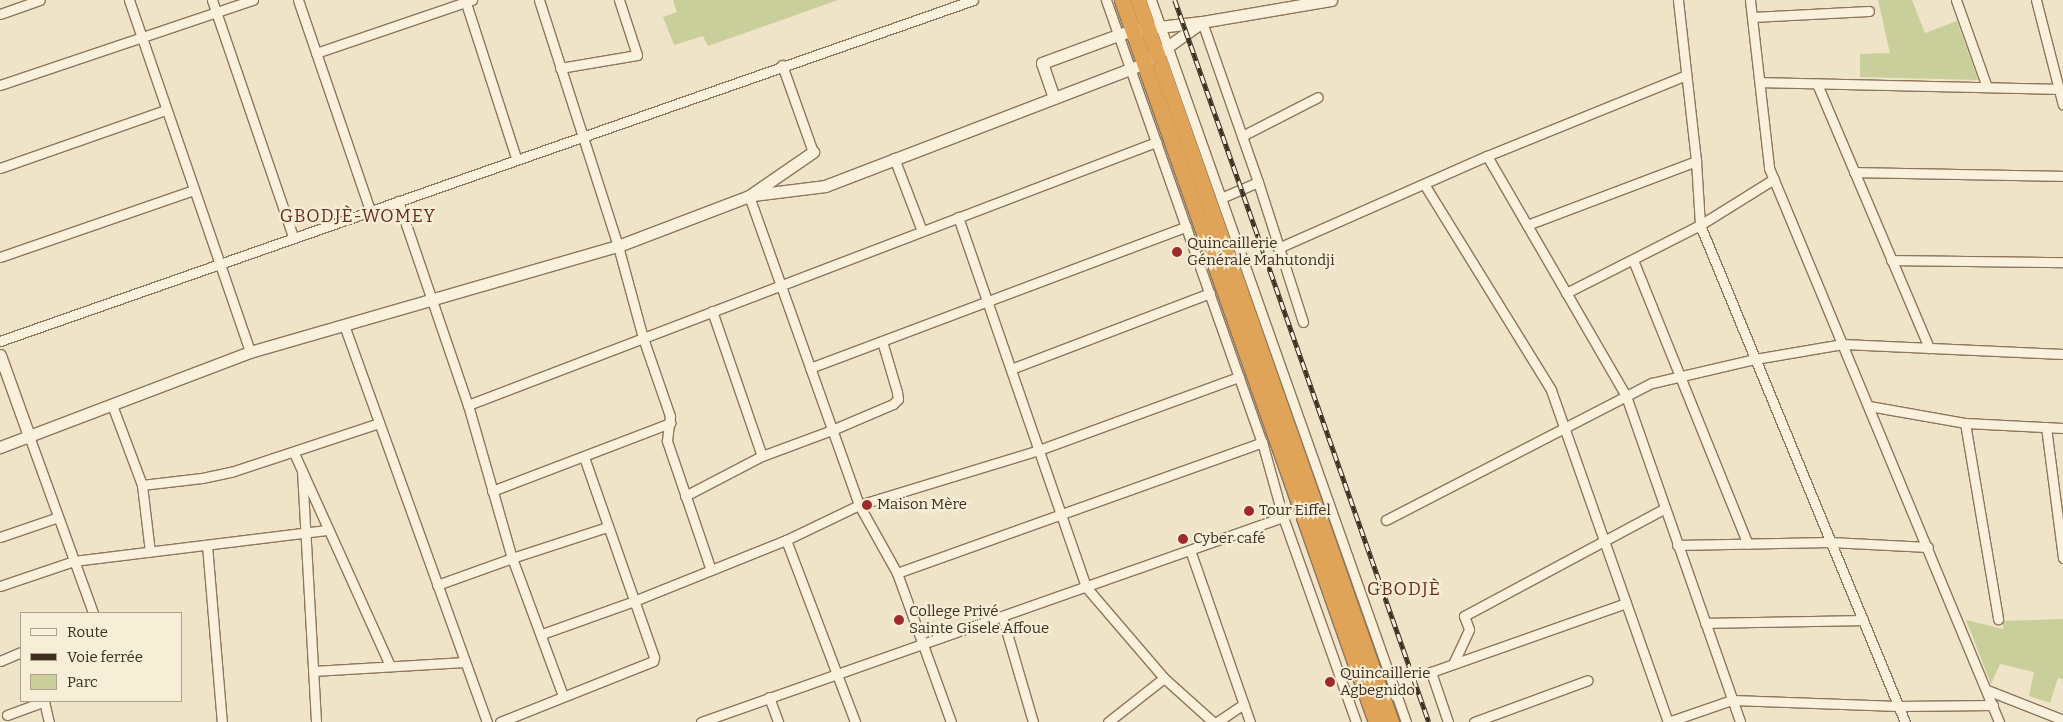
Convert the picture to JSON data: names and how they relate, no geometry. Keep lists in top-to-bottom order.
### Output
{
  "districts": ["GBODJÈ-WOMEY", "GBODJÈ"],
  "places": [
    "Quincaillerie Générale Mahutondji",
    "Maison Mère",
    "Tour Eiffel",
    "Cyber café",
    "College Privé Sainte Gisele Affoue",
    "Quincaillerie Agbegnido"
  ],
  "legend": ["Route", "Voie ferrée", "Parc"]
}
